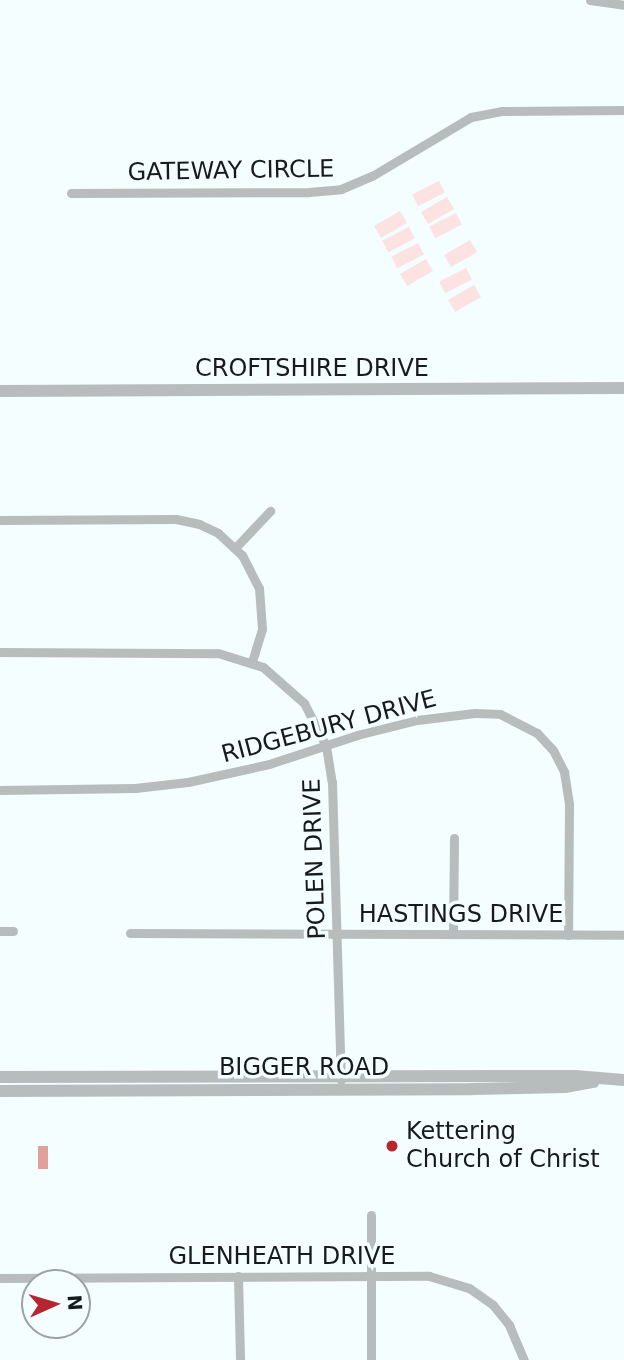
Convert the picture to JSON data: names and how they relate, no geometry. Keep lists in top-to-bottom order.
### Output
{
  "streets": {
    "street": [
      "GATEWAY CIRCLE",
      "CROFTSHIRE DRIVE",
      "RIDGEBURY DRIVE",
      "POLEN DRIVE",
      "HASTINGS DRIVE",
      "BIGGER ROAD",
      "GLENHEATH DRIVE"
    ]
  },
  "crossings": [
    ["RIDGEBURY DRIVE", "POLEN DRIVE"],
    ["RIDGEBURY DRIVE", "HASTINGS DRIVE"],
    ["POLEN DRIVE", "HASTINGS DRIVE"],
    ["POLEN DRIVE", "BIGGER ROAD"]
  ],
  "places": ["Kettering Church of Christ"],
  "north": "right"
}
